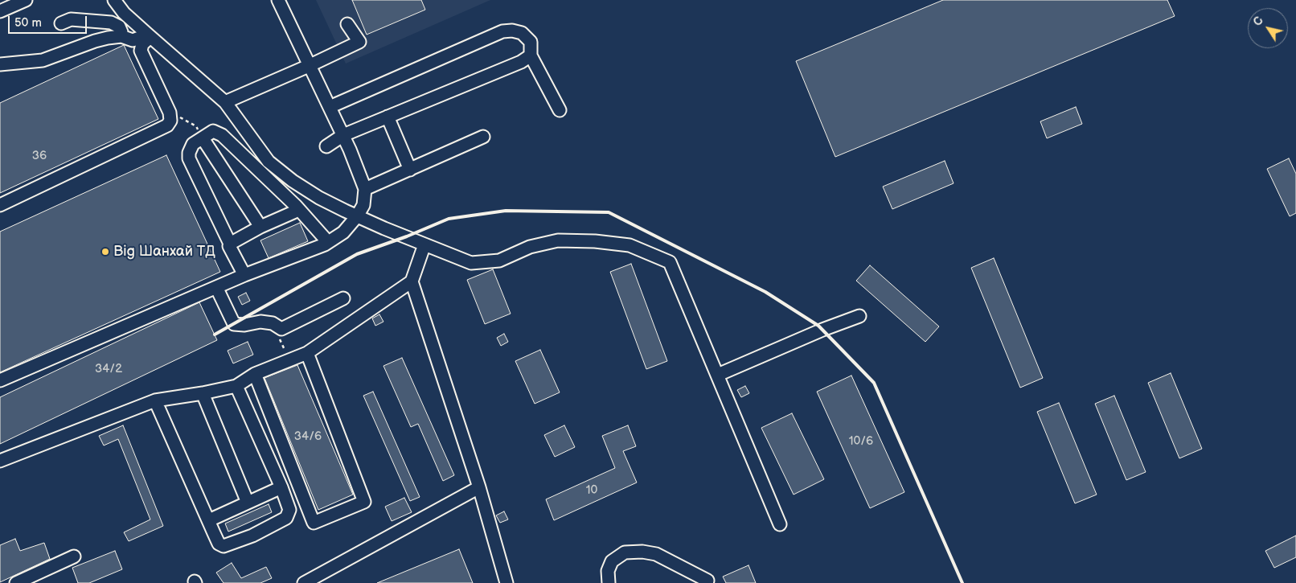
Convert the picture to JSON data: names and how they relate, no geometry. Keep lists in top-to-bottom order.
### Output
{
  "places": ["Big Шанхай ТД"],
  "house_numbers": [
    "36",
    "34/2",
    "34/6",
    "10/6",
    "10"
  ],
  "scale_bar": "50 m",
  "north": "top left"
}
